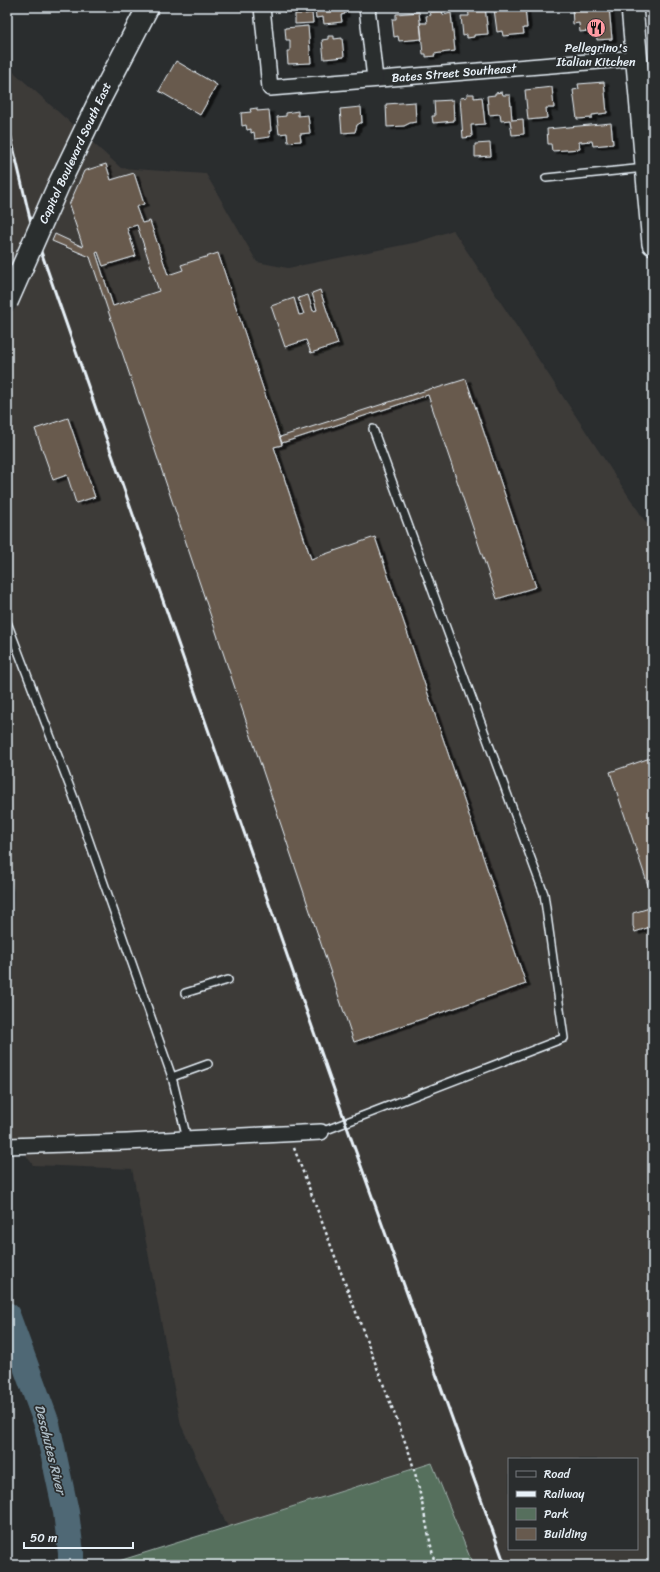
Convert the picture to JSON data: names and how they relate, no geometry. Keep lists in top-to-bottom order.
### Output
{
  "streets": {
    "main road": ["Capitol Boulevard South East"],
    "street": ["Bates Street Southeast"]
  },
  "water": ["Deschutes River"],
  "places": {
    "restaurant": ["Pellegrino's Italian Kitchen"]
  },
  "legend": [
    "Road",
    "Railway",
    "Park",
    "Building"
  ],
  "scale_bar": "50 m"
}
